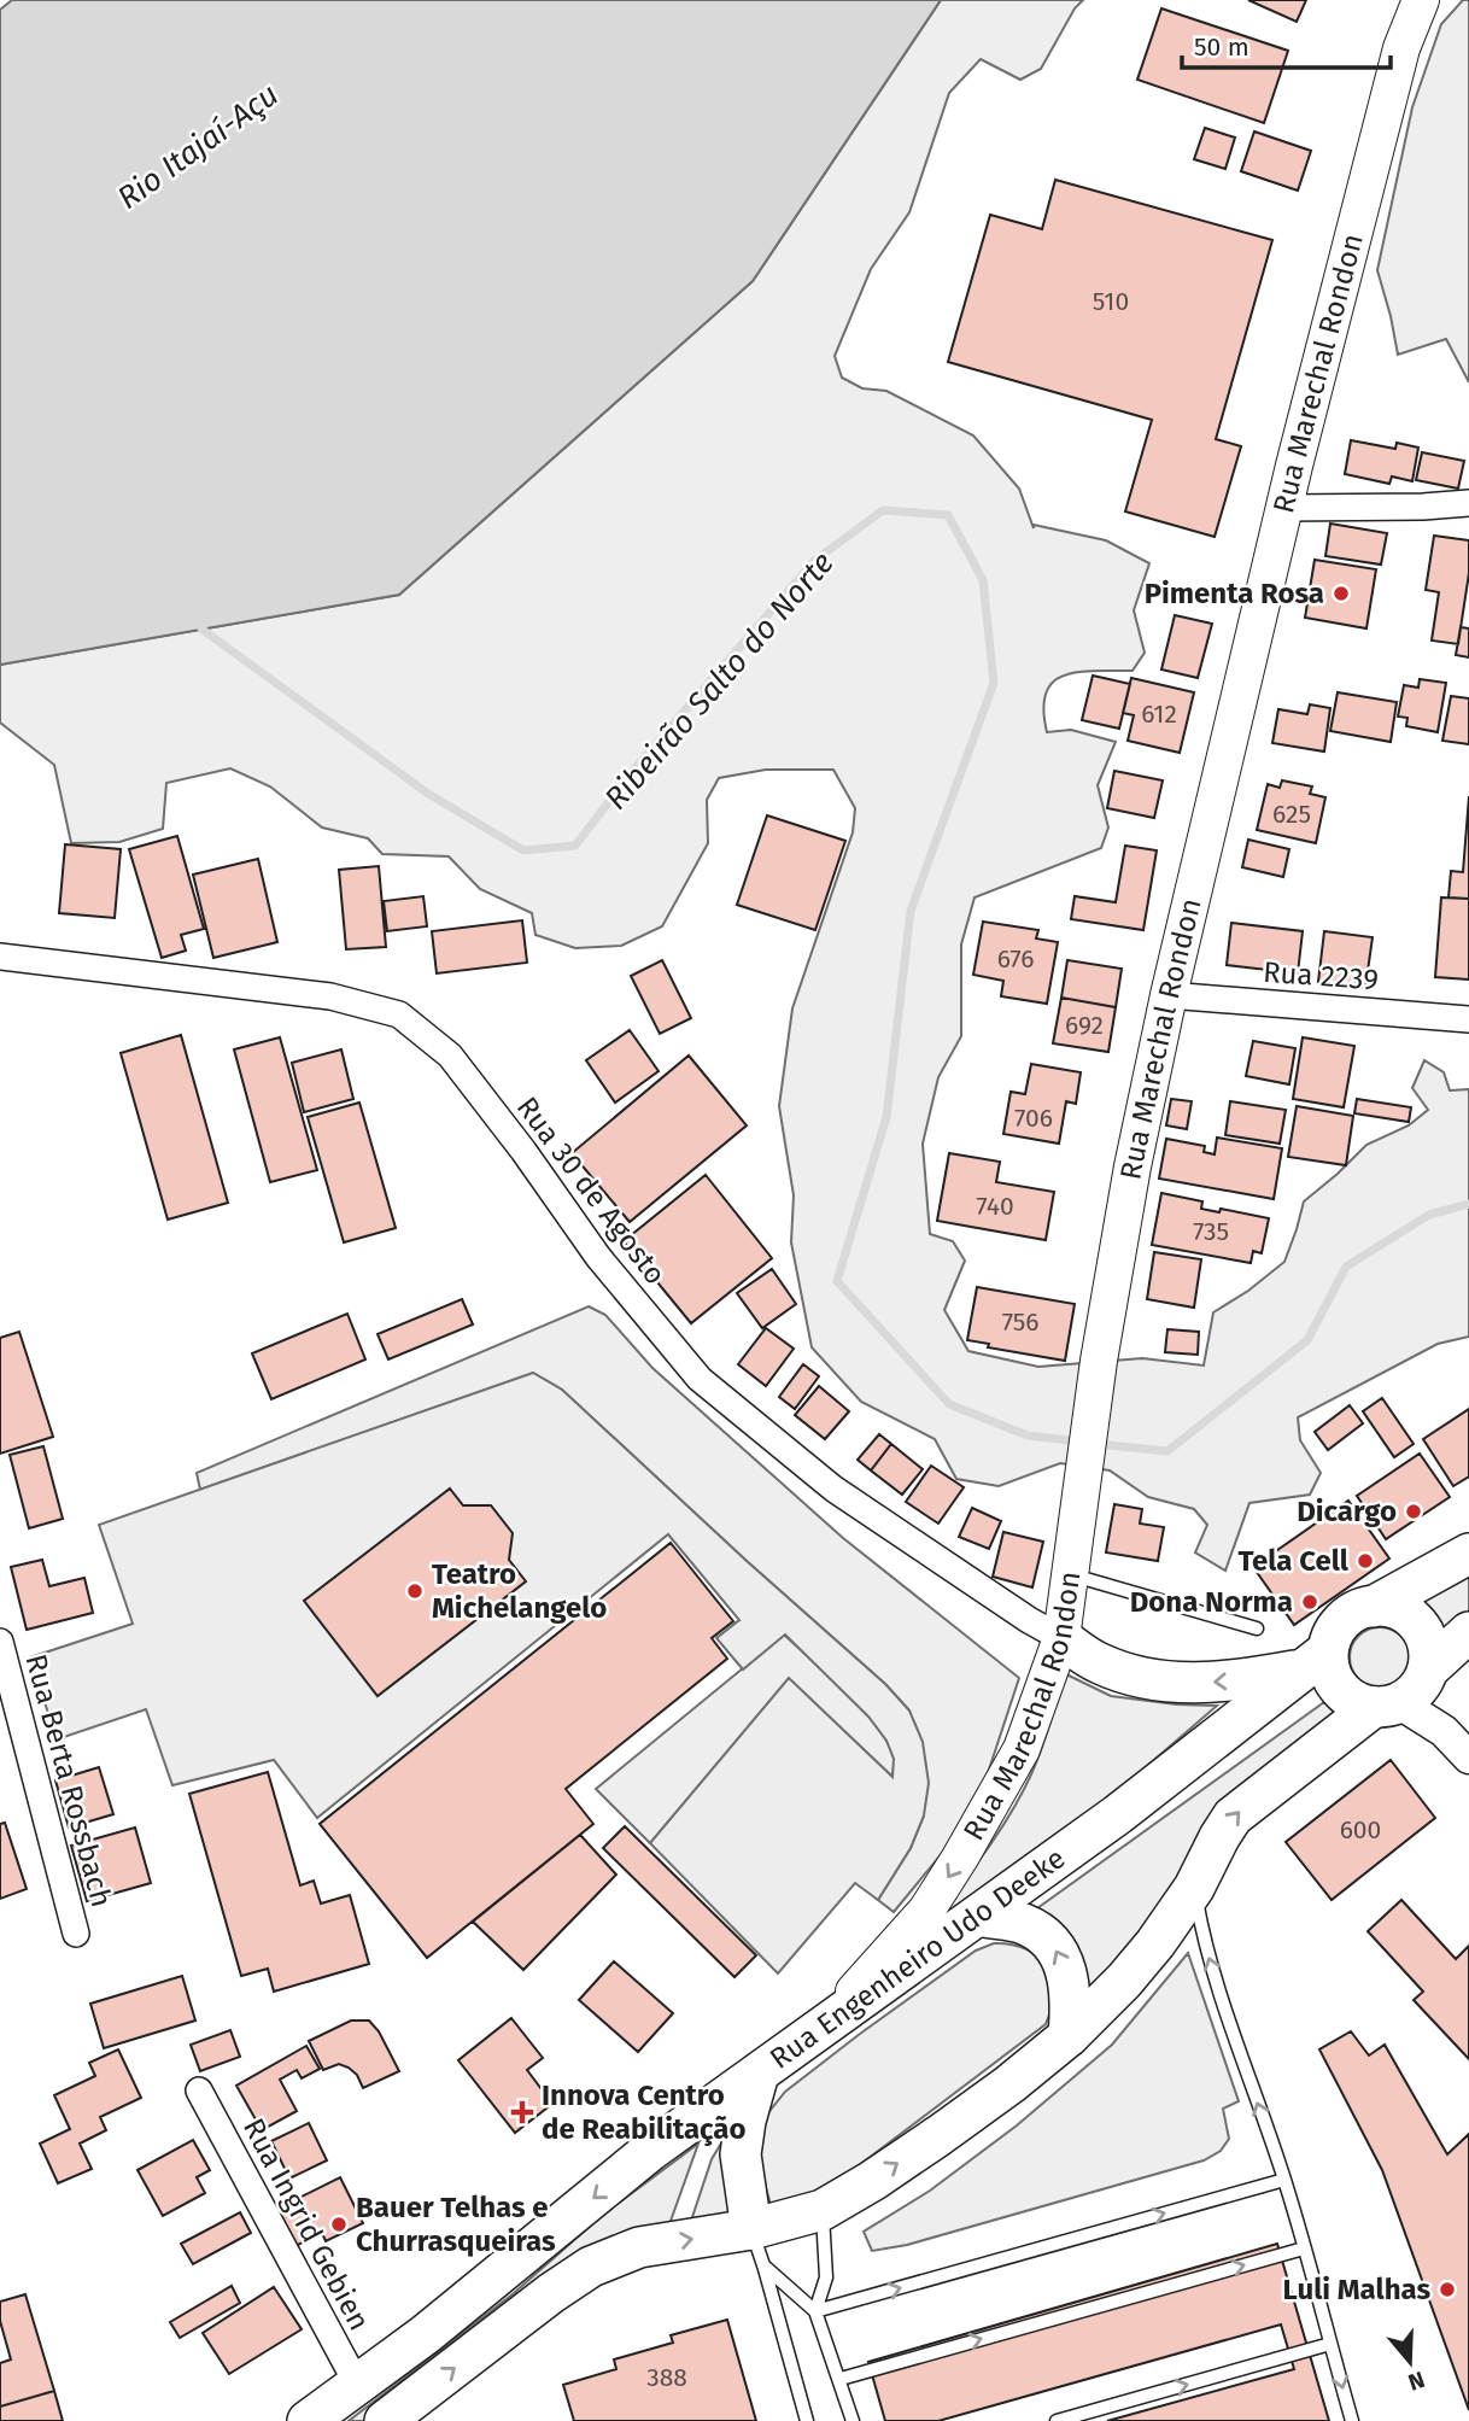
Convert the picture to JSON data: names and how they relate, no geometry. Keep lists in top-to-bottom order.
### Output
{
  "streets": {
    "main road": ["Rua Marechal Rondon", "Rua Engenheiro Udo Deeke"],
    "street": [
      "Rua 2239",
      "Rua 30 de Agosto",
      "Rua Berta Rossbach",
      "Rua Ingrid Gebien"
    ]
  },
  "crossings": [
    ["Rua Marechal Rondon", "Rua 2239"],
    ["Rua Marechal Rondon", "Rua 30 de Agosto"],
    ["Rua Marechal Rondon", "Rua Engenheiro Udo Deeke"],
    ["Rua Engenheiro Udo Deeke", "Rua Ingrid Gebien"]
  ],
  "water": ["Rio Itajaí-Açu", "Ribeirão Salto do Norte"],
  "places": {
    "other": [
      "Pimenta Rosa",
      "Dicargo",
      "Tela Cell",
      "Teatro Michelangelo",
      "Dona Norma",
      "Bauer Telhas e Churrasqueiras",
      "Luli Malhas"
    ],
    "health": ["Innova Centro de Reabilitação"]
  },
  "house_numbers": [
    "510",
    "612",
    "625",
    "676",
    "692",
    "706",
    "740",
    "735",
    "756",
    "600",
    "388"
  ],
  "scale_bar": "50 m",
  "north": "bottom"
}
